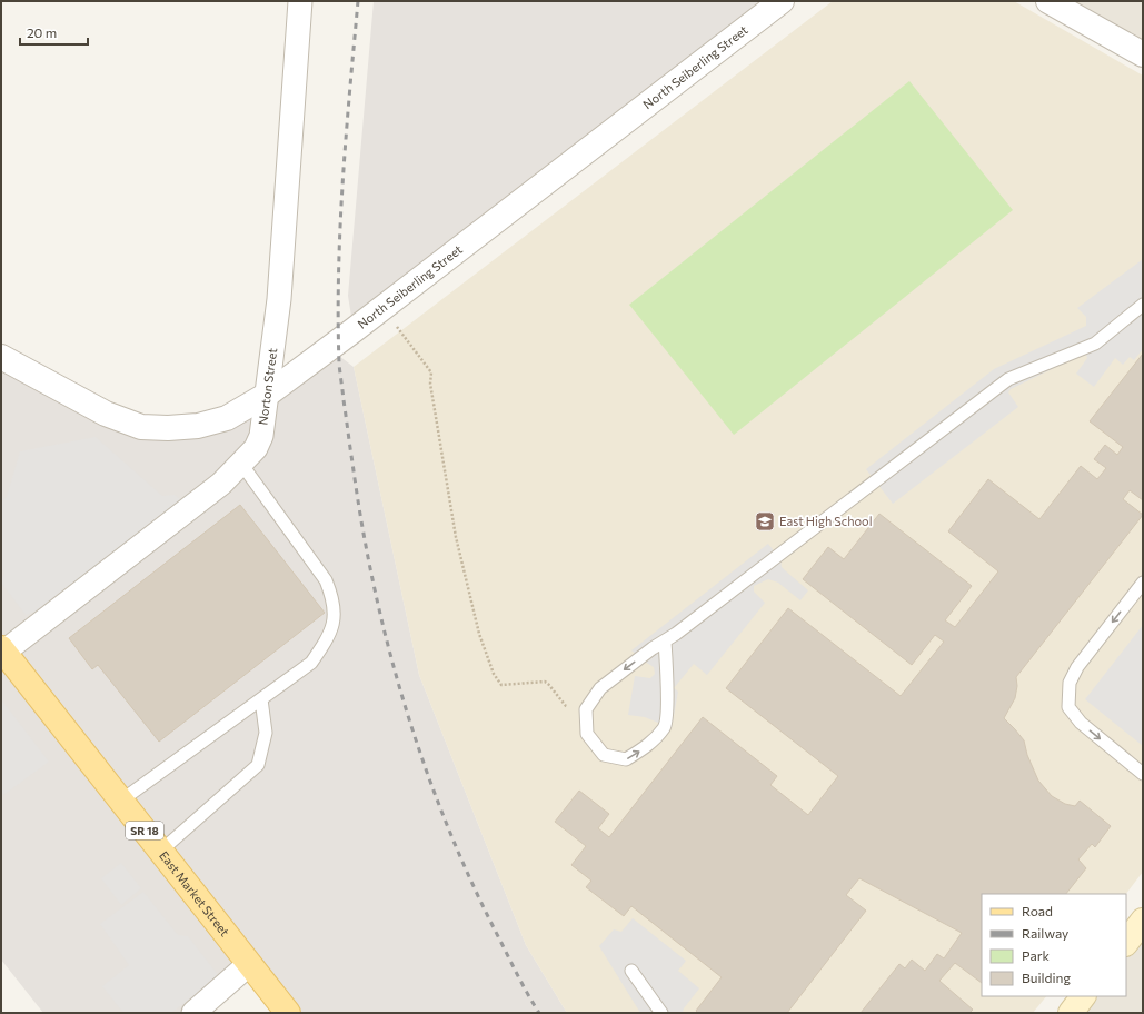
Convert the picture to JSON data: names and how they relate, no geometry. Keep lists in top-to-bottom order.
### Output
{
  "streets": {
    "main road": ["SR 18", "East Market Street"],
    "street": ["North Seiberling Street", "Norton Street"]
  },
  "crossings": [
    ["North Seiberling Street", "Norton Street"],
    ["Norton Street", "East Market Street"]
  ],
  "places": {
    "school or university": ["East High School"]
  },
  "legend": [
    "Road",
    "Railway",
    "Park",
    "Building"
  ],
  "scale_bar": "20 m"
}
